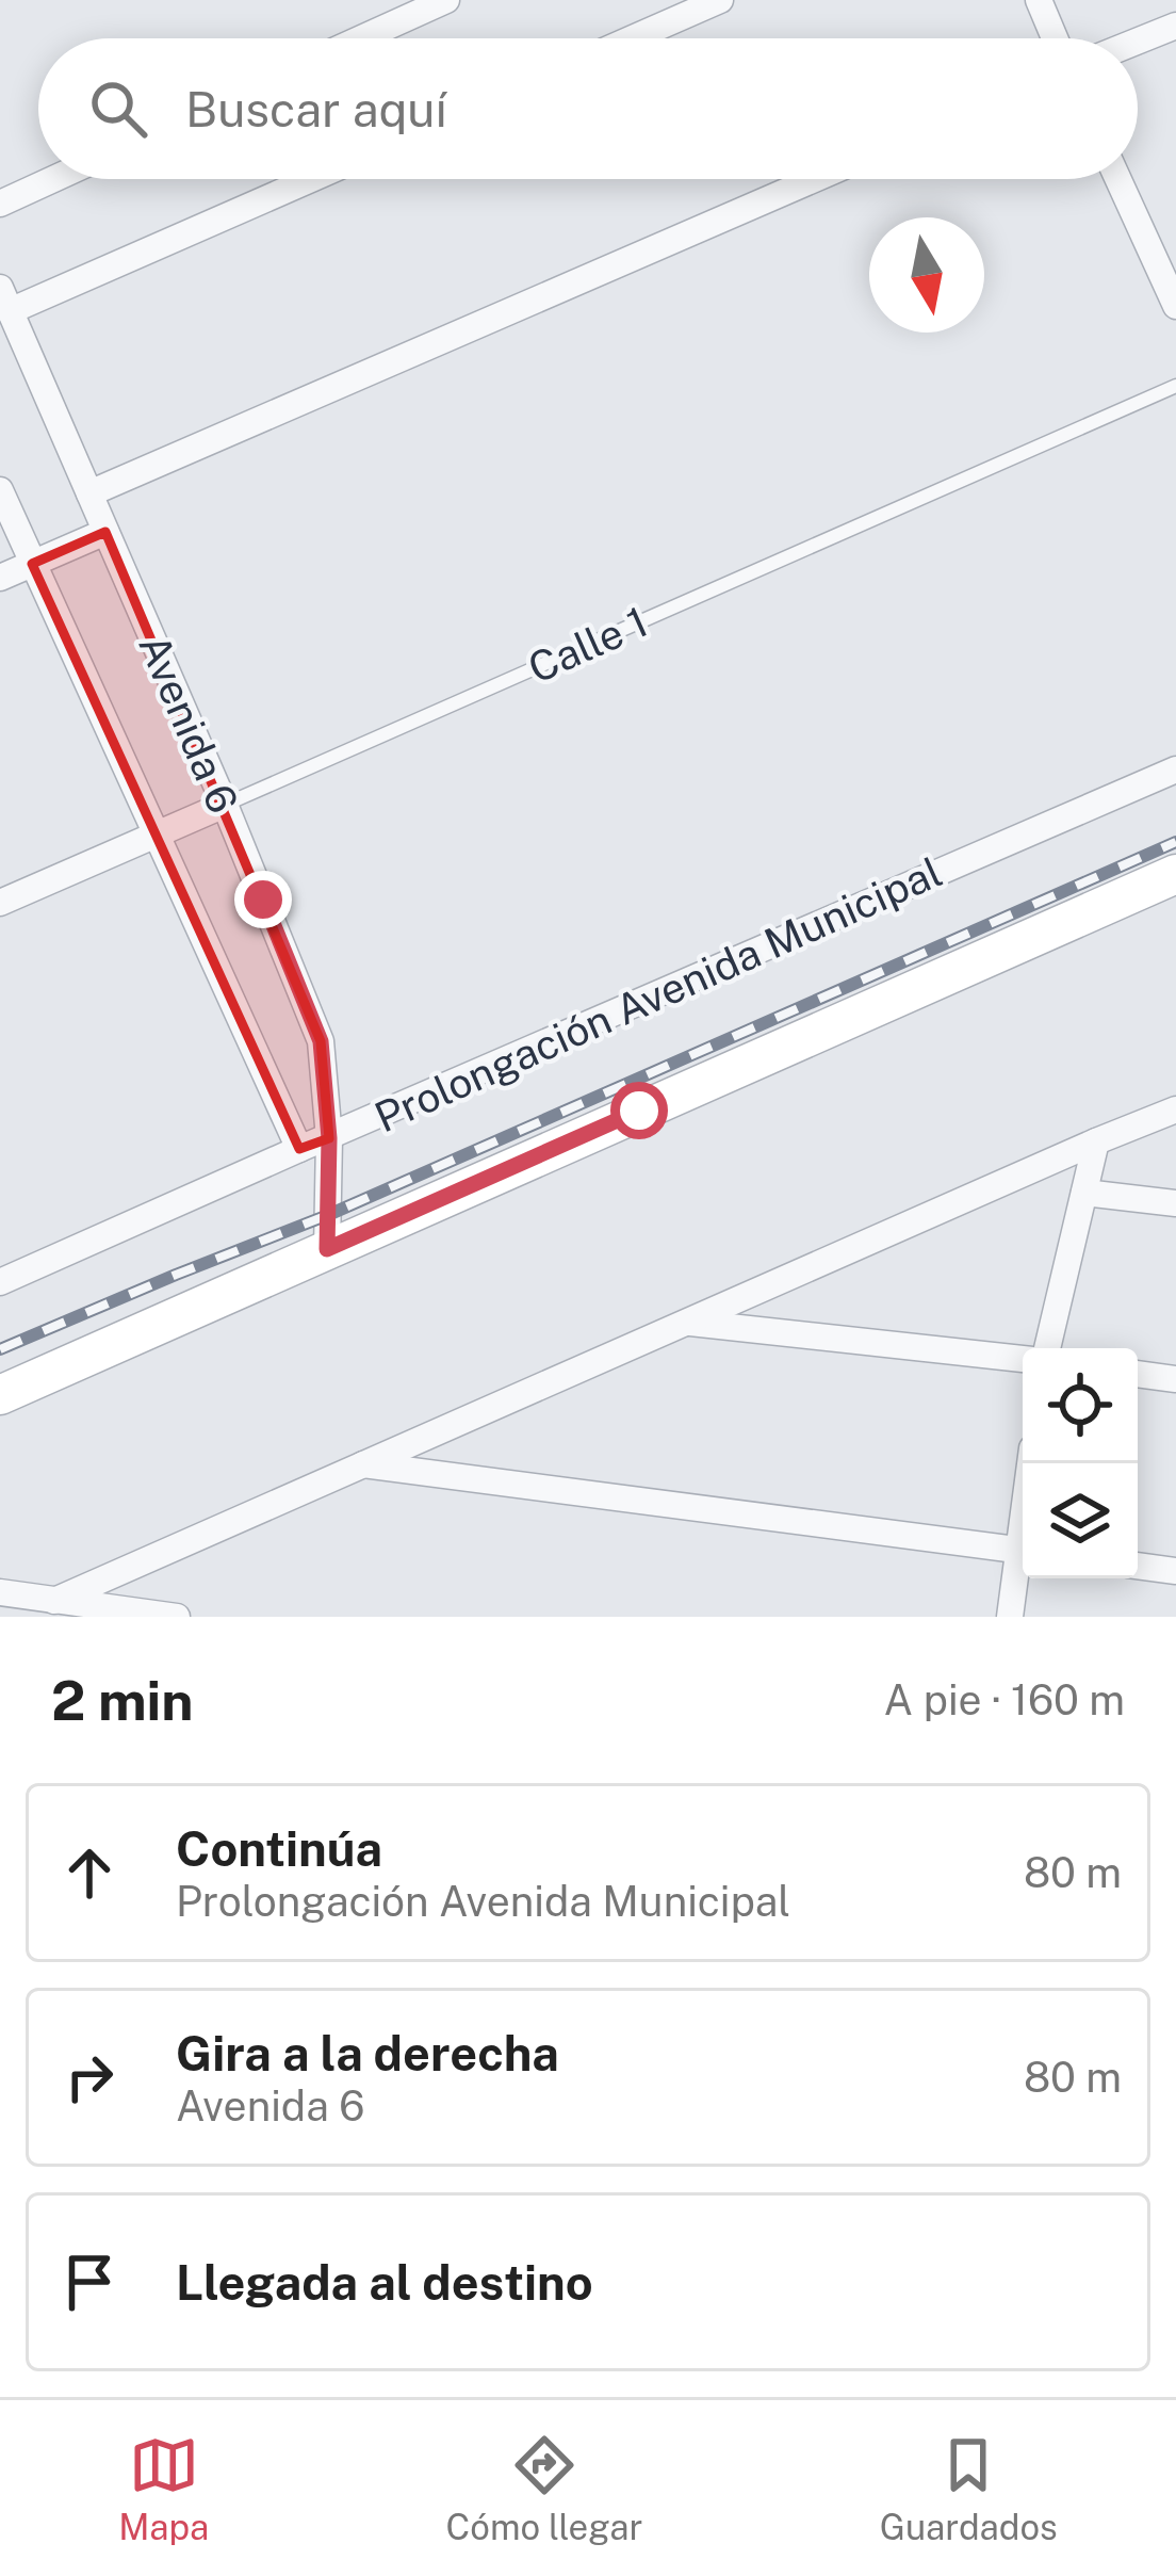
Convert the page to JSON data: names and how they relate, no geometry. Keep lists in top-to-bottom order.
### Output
{
  "streets": {
    "street": ["Calle 1", "Avenida 6", "Prolongación Avenida Municipal"]
  },
  "crossings": [
    ["Calle 1", "Avenida 6"],
    ["Avenida 6", "Prolongación Avenida Municipal"]
  ],
  "north": "bottom",
  "page": {
    "search": "Buscar aquí",
    "heading": ["2 min", "A pie · 160 m"],
    "list": [
      ["Continúa", "Prolongación Avenida Municipal", "80 m"],
      ["Gira a la derecha", "Avenida 6", "80 m"],
      "Llegada al destino"
    ],
    "nav": ["Mapa", "Cómo llegar", "Guardados"]
  }
}
